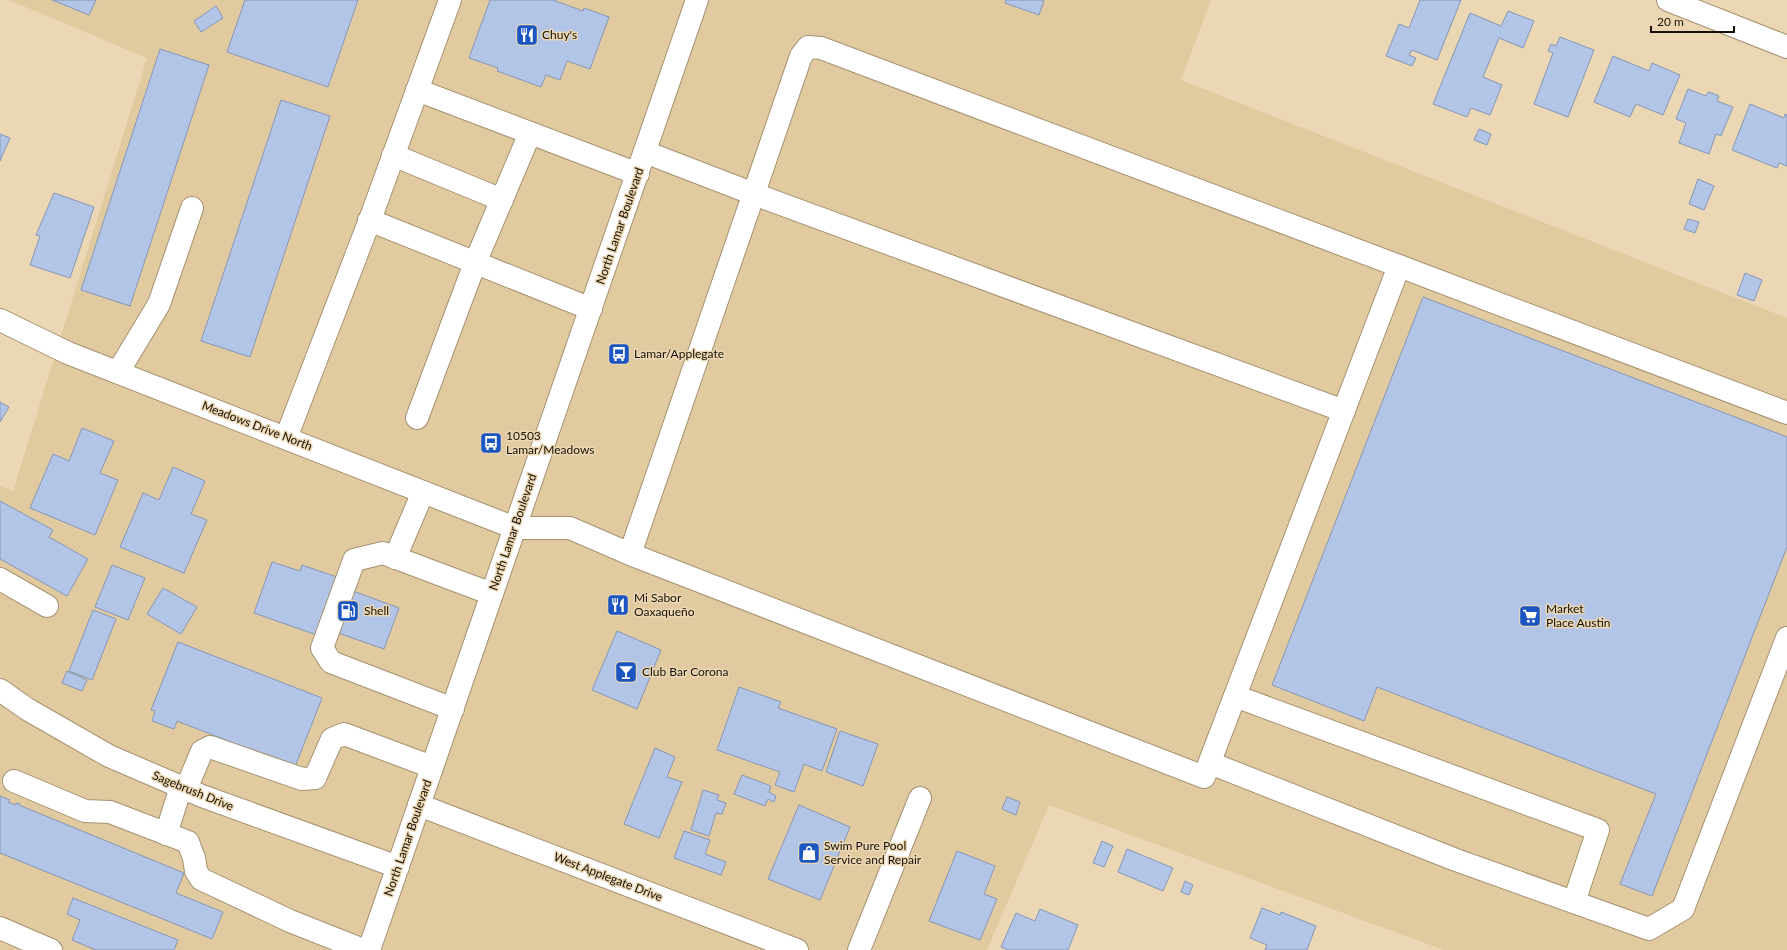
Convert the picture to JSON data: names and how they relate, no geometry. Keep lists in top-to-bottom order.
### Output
{
  "streets": {
    "street": [
      "North Lamar Boulevard",
      "Meadows Drive North",
      "Sagebrush Drive",
      "West Applegate Drive"
    ]
  },
  "crossings": [
    ["North Lamar Boulevard", "Meadows Drive North"],
    ["North Lamar Boulevard", "Sagebrush Drive"],
    ["North Lamar Boulevard", "West Applegate Drive"]
  ],
  "places": {
    "restaurant": ["Chuy's", "Mi Sabor Oaxaqueño"],
    "bus stop": ["Lamar/Applegate", "10503 Lamar/Meadows"],
    "fuel station": ["Shell"],
    "supermarket": ["Market Place Austin"],
    "bar": ["Club Bar Corona"],
    "shop": ["Swim Pure Pool Service and Repair"]
  },
  "scale_bar": "20 m"
}
